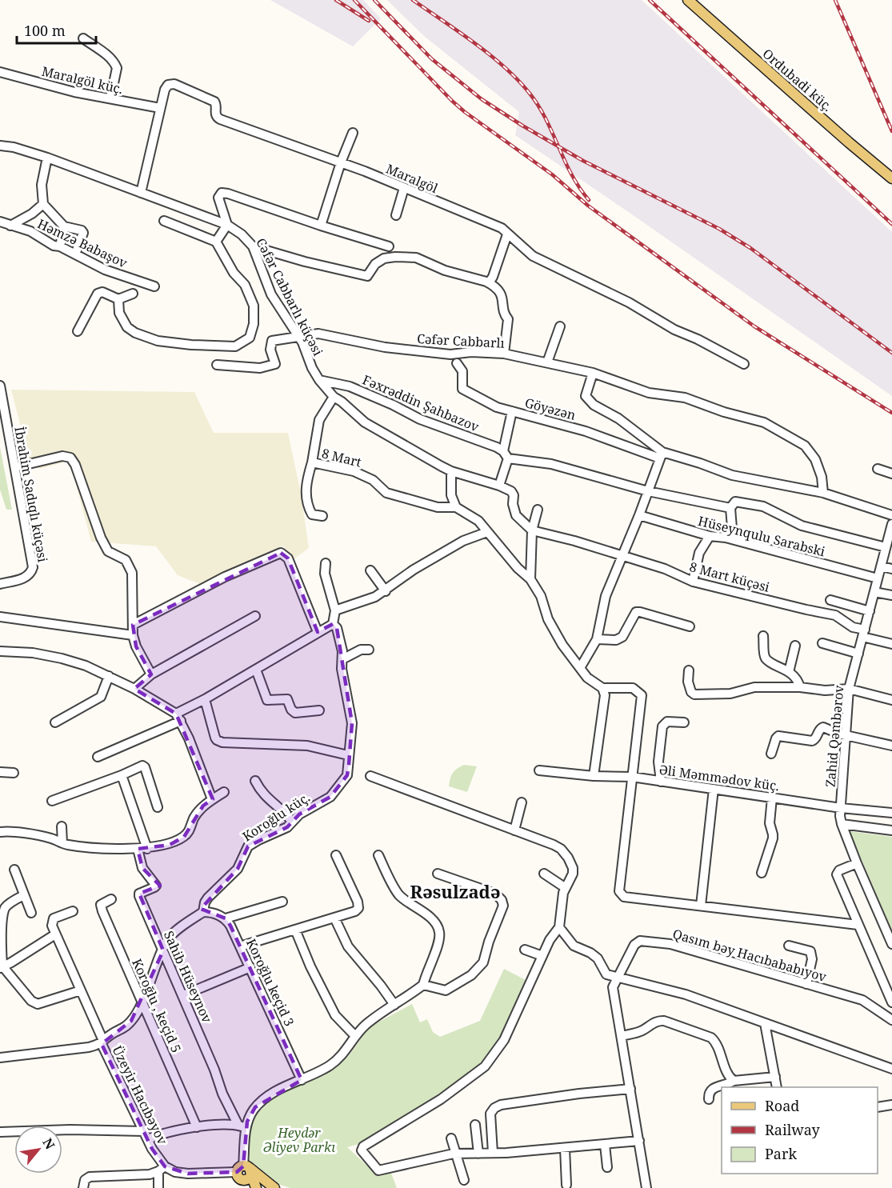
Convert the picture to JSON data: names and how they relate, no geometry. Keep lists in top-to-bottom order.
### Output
{
  "streets": {
    "main road": ["Ordubadi küç."],
    "street": [
      "Maralgöl küç.",
      "Maralgöl",
      "Həmzə Babaşov",
      "Cəfər Cabbarlı küçəsi",
      "Cəfər Cabbarlı",
      "Fəxrəddin Şahbazov",
      "Göyəzən",
      "8 Mart",
      "İbrahim Sadıqlı küçəsi",
      "Hüseynqulu Sarabski",
      "8 Mart küçəsi",
      "Zahid Qəmbərov",
      "Əli Məmmədov küç.",
      "Koroğlu küç.",
      "Qasım bəy Hacıbababıyov",
      "Sahib Hüseynov",
      "Koroğlu keçid 3",
      "Koroğlu , keçid 5",
      "Üzeyir Hacıbəyov"
    ]
  },
  "crossings": [
    ["Maralgöl küç.", "Maralgöl"],
    ["Maralgöl", "Cəfər Cabbarlı küçəsi"],
    ["Cəfər Cabbarlı küçəsi", "Cəfər Cabbarlı"],
    ["Cəfər Cabbarlı küçəsi", "Fəxrəddin Şahbazov"],
    ["Cəfər Cabbarlı küçəsi", "8 Mart"],
    ["Fəxrəddin Şahbazov", "8 Mart"],
    ["Hüseynqulu Sarabski", "Zahid Qəmbərov"],
    ["8 Mart küçəsi", "Zahid Qəmbərov"],
    ["Zahid Qəmbərov", "Əli Məmmədov küç."],
    ["Koroğlu küç.", "Sahib Hüseynov"],
    ["Koroğlu küç.", "Koroğlu , keçid 5"],
    ["Koroğlu küç.", "Üzeyir Hacıbəyov"]
  ],
  "districts": ["Rəsulzadə"],
  "parks": ["Heydər Əliyev Parkı"],
  "legend": ["Road", "Railway", "Park"],
  "scale_bar": "100 m",
  "north": "top right"
}
